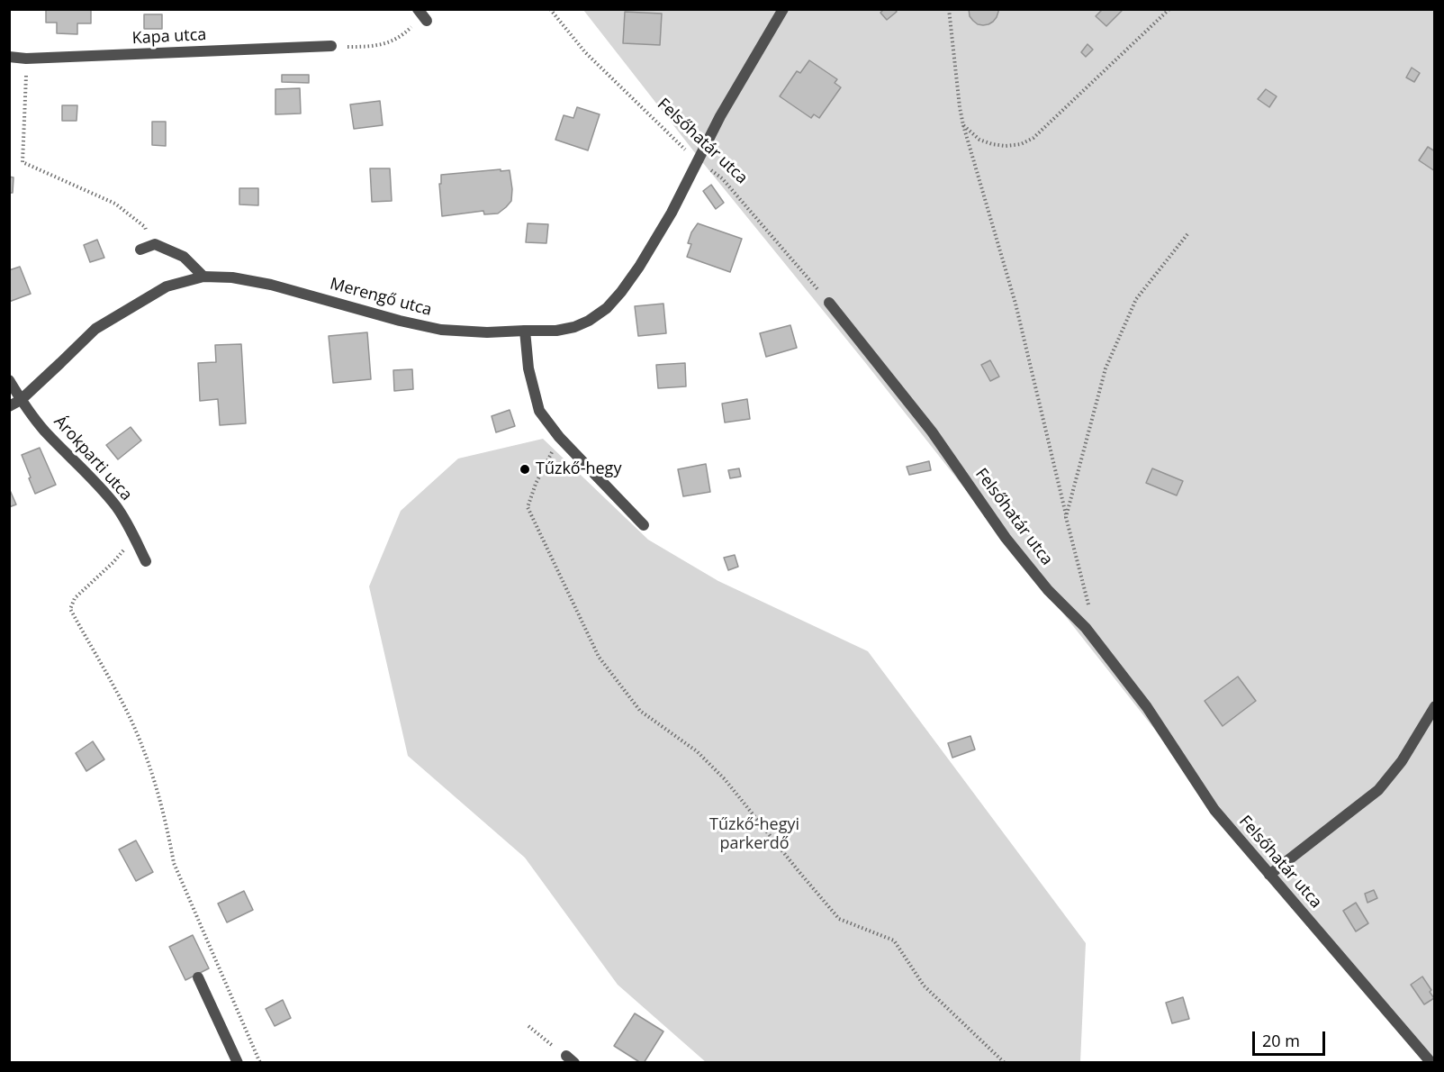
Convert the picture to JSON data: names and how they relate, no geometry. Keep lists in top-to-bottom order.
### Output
{
  "streets": {
    "street": [
      "Kapa utca",
      "Felsőhatár utca",
      "Merengő utca",
      "Árokparti utca"
    ]
  },
  "crossings": [
    ["Felsőhatár utca", "Merengő utca"],
    ["Merengő utca", "Árokparti utca"]
  ],
  "parks": ["Tűzkő-hegyi parkerdő"],
  "places": ["Tűzkő-hegy"],
  "scale_bar": "20 m"
}
